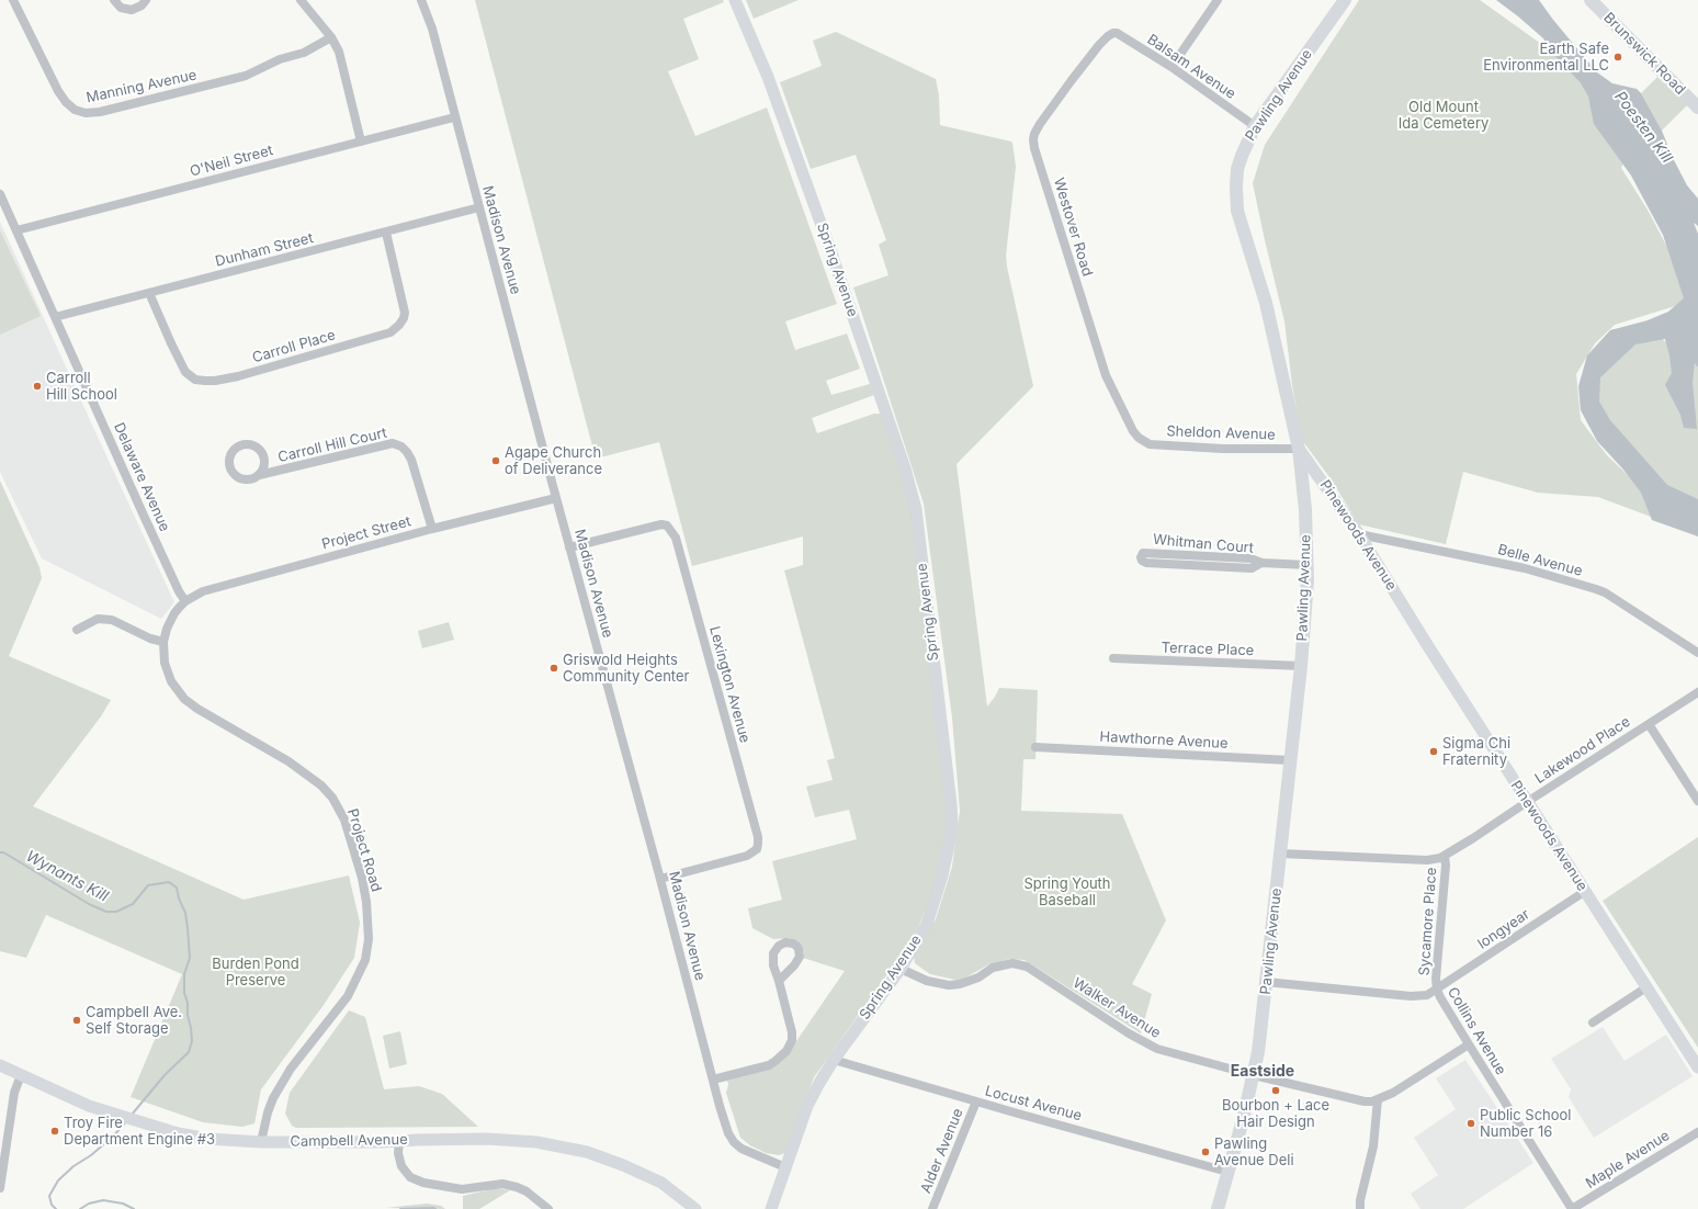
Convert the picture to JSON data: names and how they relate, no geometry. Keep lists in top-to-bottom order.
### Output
{
  "streets": {
    "main road": ["Brunswick Road", "Pawling Avenue"],
    "street": [
      "Balsam Avenue",
      "Manning Avenue",
      "O'Neil Street",
      "Westover Road",
      "Madison Avenue",
      "Dunham Street",
      "Spring Avenue",
      "Carroll Place",
      "Sheldon Avenue",
      "Carroll Hill Court",
      "Delaware Avenue",
      "Project Street",
      "Pinewoods Avenue",
      "Whitman Court",
      "Belle Avenue",
      "Terrace Place",
      "Lexington Avenue",
      "Hawthorne Avenue",
      "Lakewood Place",
      "Project Road",
      "Sycamore Place",
      "longyear",
      "Walker Avenue",
      "Collins Avenue",
      "Locust Avenue",
      "Campbell Avenue",
      "Alder Avenue",
      "Maple Avenue"
    ]
  },
  "crossings": [
    ["Balsam Avenue", "Pawling Avenue"],
    ["Balsam Avenue", "Westover Road"],
    ["Pawling Avenue", "Sheldon Avenue"],
    ["Pawling Avenue", "Pinewoods Avenue"],
    ["Pawling Avenue", "Whitman Court"],
    ["Pawling Avenue", "Terrace Place"],
    ["Pawling Avenue", "Hawthorne Avenue"],
    ["Pawling Avenue", "Lakewood Place"],
    ["Pawling Avenue", "Walker Avenue"],
    ["Pawling Avenue", "Collins Avenue"],
    ["Pawling Avenue", "Locust Avenue"],
    ["O'Neil Street", "Madison Avenue"],
    ["O'Neil Street", "Delaware Avenue"],
    ["Westover Road", "Sheldon Avenue"],
    ["Madison Avenue", "Dunham Street"],
    ["Madison Avenue", "Spring Avenue"],
    ["Madison Avenue", "Project Street"],
    ["Madison Avenue", "Lexington Avenue"],
    ["Dunham Street", "Carroll Place"],
    ["Dunham Street", "Delaware Avenue"],
    ["Spring Avenue", "Walker Avenue"],
    ["Spring Avenue", "Locust Avenue"],
    ["Sheldon Avenue", "Pinewoods Avenue"],
    ["Carroll Hill Court", "Project Street"],
    ["Delaware Avenue", "Project Street"],
    ["Delaware Avenue", "Project Road"],
    ["Project Street", "Project Road"],
    ["Pinewoods Avenue", "Belle Avenue"],
    ["Pinewoods Avenue", "Lakewood Place"],
    ["Pinewoods Avenue", "longyear"],
    ["Lakewood Place", "Sycamore Place"],
    ["Project Road", "Campbell Avenue"],
    ["Sycamore Place", "longyear"],
    ["Sycamore Place", "Collins Avenue"],
    ["longyear", "Collins Avenue"],
    ["Walker Avenue", "Collins Avenue"],
    ["Collins Avenue", "Maple Avenue"],
    ["Locust Avenue", "Alder Avenue"]
  ],
  "districts": ["Eastside"],
  "water": ["Poesten Kill", "Wynants Kill"],
  "parks": ["Old Mount Ida Cemetery", "Spring Youth Baseball", "Burden Pond Preserve"],
  "places": [
    "Earth Safe Environmental LLC",
    "Carroll Hill School",
    "Agape Church of Deliverance",
    "Griswold Heights Community Center",
    "Sigma Chi Fraternity",
    "Campbell Ave. Self Storage",
    "Bourbon + Lace Hair Design",
    "Public School Number 16",
    "Troy Fire Department Engine #3",
    "Pawling Avenue Deli"
  ]
}
